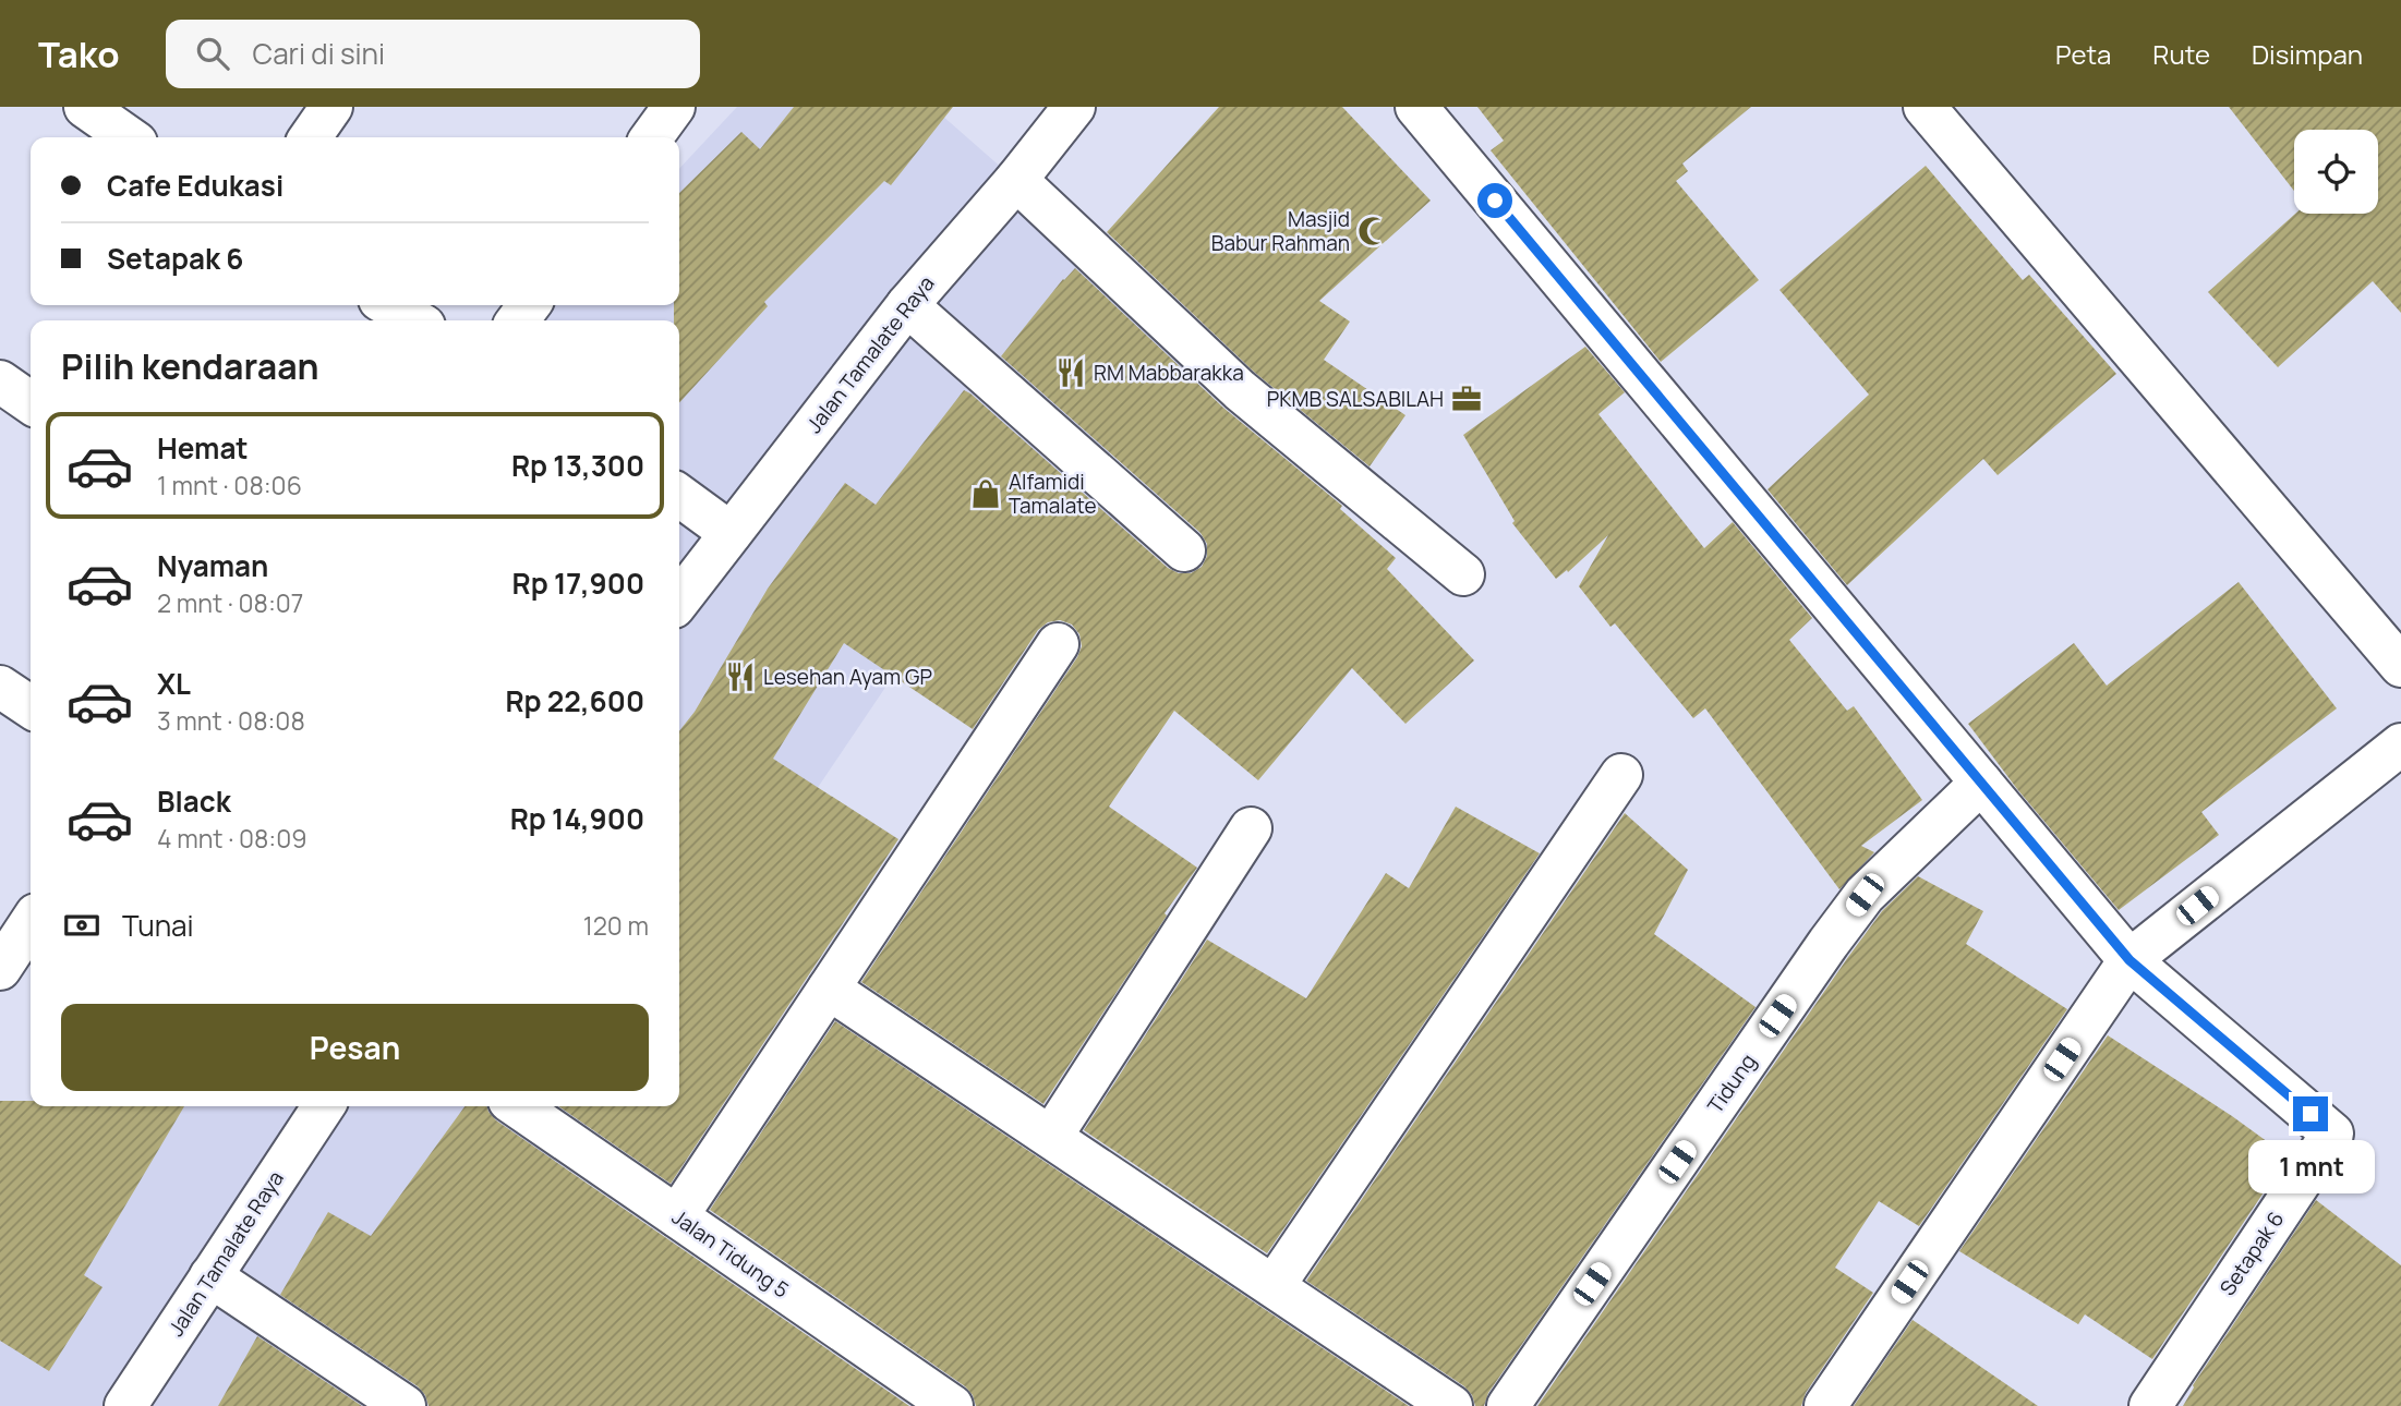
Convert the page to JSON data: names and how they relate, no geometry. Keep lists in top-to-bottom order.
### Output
{
  "streets": {
    "street": [
      "Jalan Tamalate Raya",
      "Tidung",
      "Jalan Tidung 5",
      "Setapak 6"
    ]
  },
  "places": {
    "mosque": ["Masjid Babur Rahman"],
    "restaurant": ["RM Mabbarakka", "Lesehan Ayam GP"],
    "office": ["PKMB SALSABILAH"],
    "shop": ["Alfamidi Tamalate"]
  },
  "page": {
    "header": "Tako",
    "search": "Cari di sini",
    "nav": ["Peta", "Rute", "Disimpan"],
    "banner": ["Cafe Edukasi", "Setapak 6"],
    "heading": "Pilih kendaraan",
    "list": [
      {
        "name": "Hemat",
        "note": "1 mnt · 08:06",
        "value": "Rp 13,300"
      },
      {
        "name": "Nyaman",
        "note": "2 mnt · 08:07",
        "value": "Rp 17,900"
      },
      {
        "name": "XL",
        "note": "3 mnt · 08:08",
        "value": "Rp 22,600"
      },
      {
        "name": "Black",
        "note": "4 mnt · 08:09",
        "value": "Rp 14,900"
      }
    ],
    "pay": ["Tunai", "120 m"],
    "buttons": "Pesan",
    "bubble": "1 mnt"
  }
}
